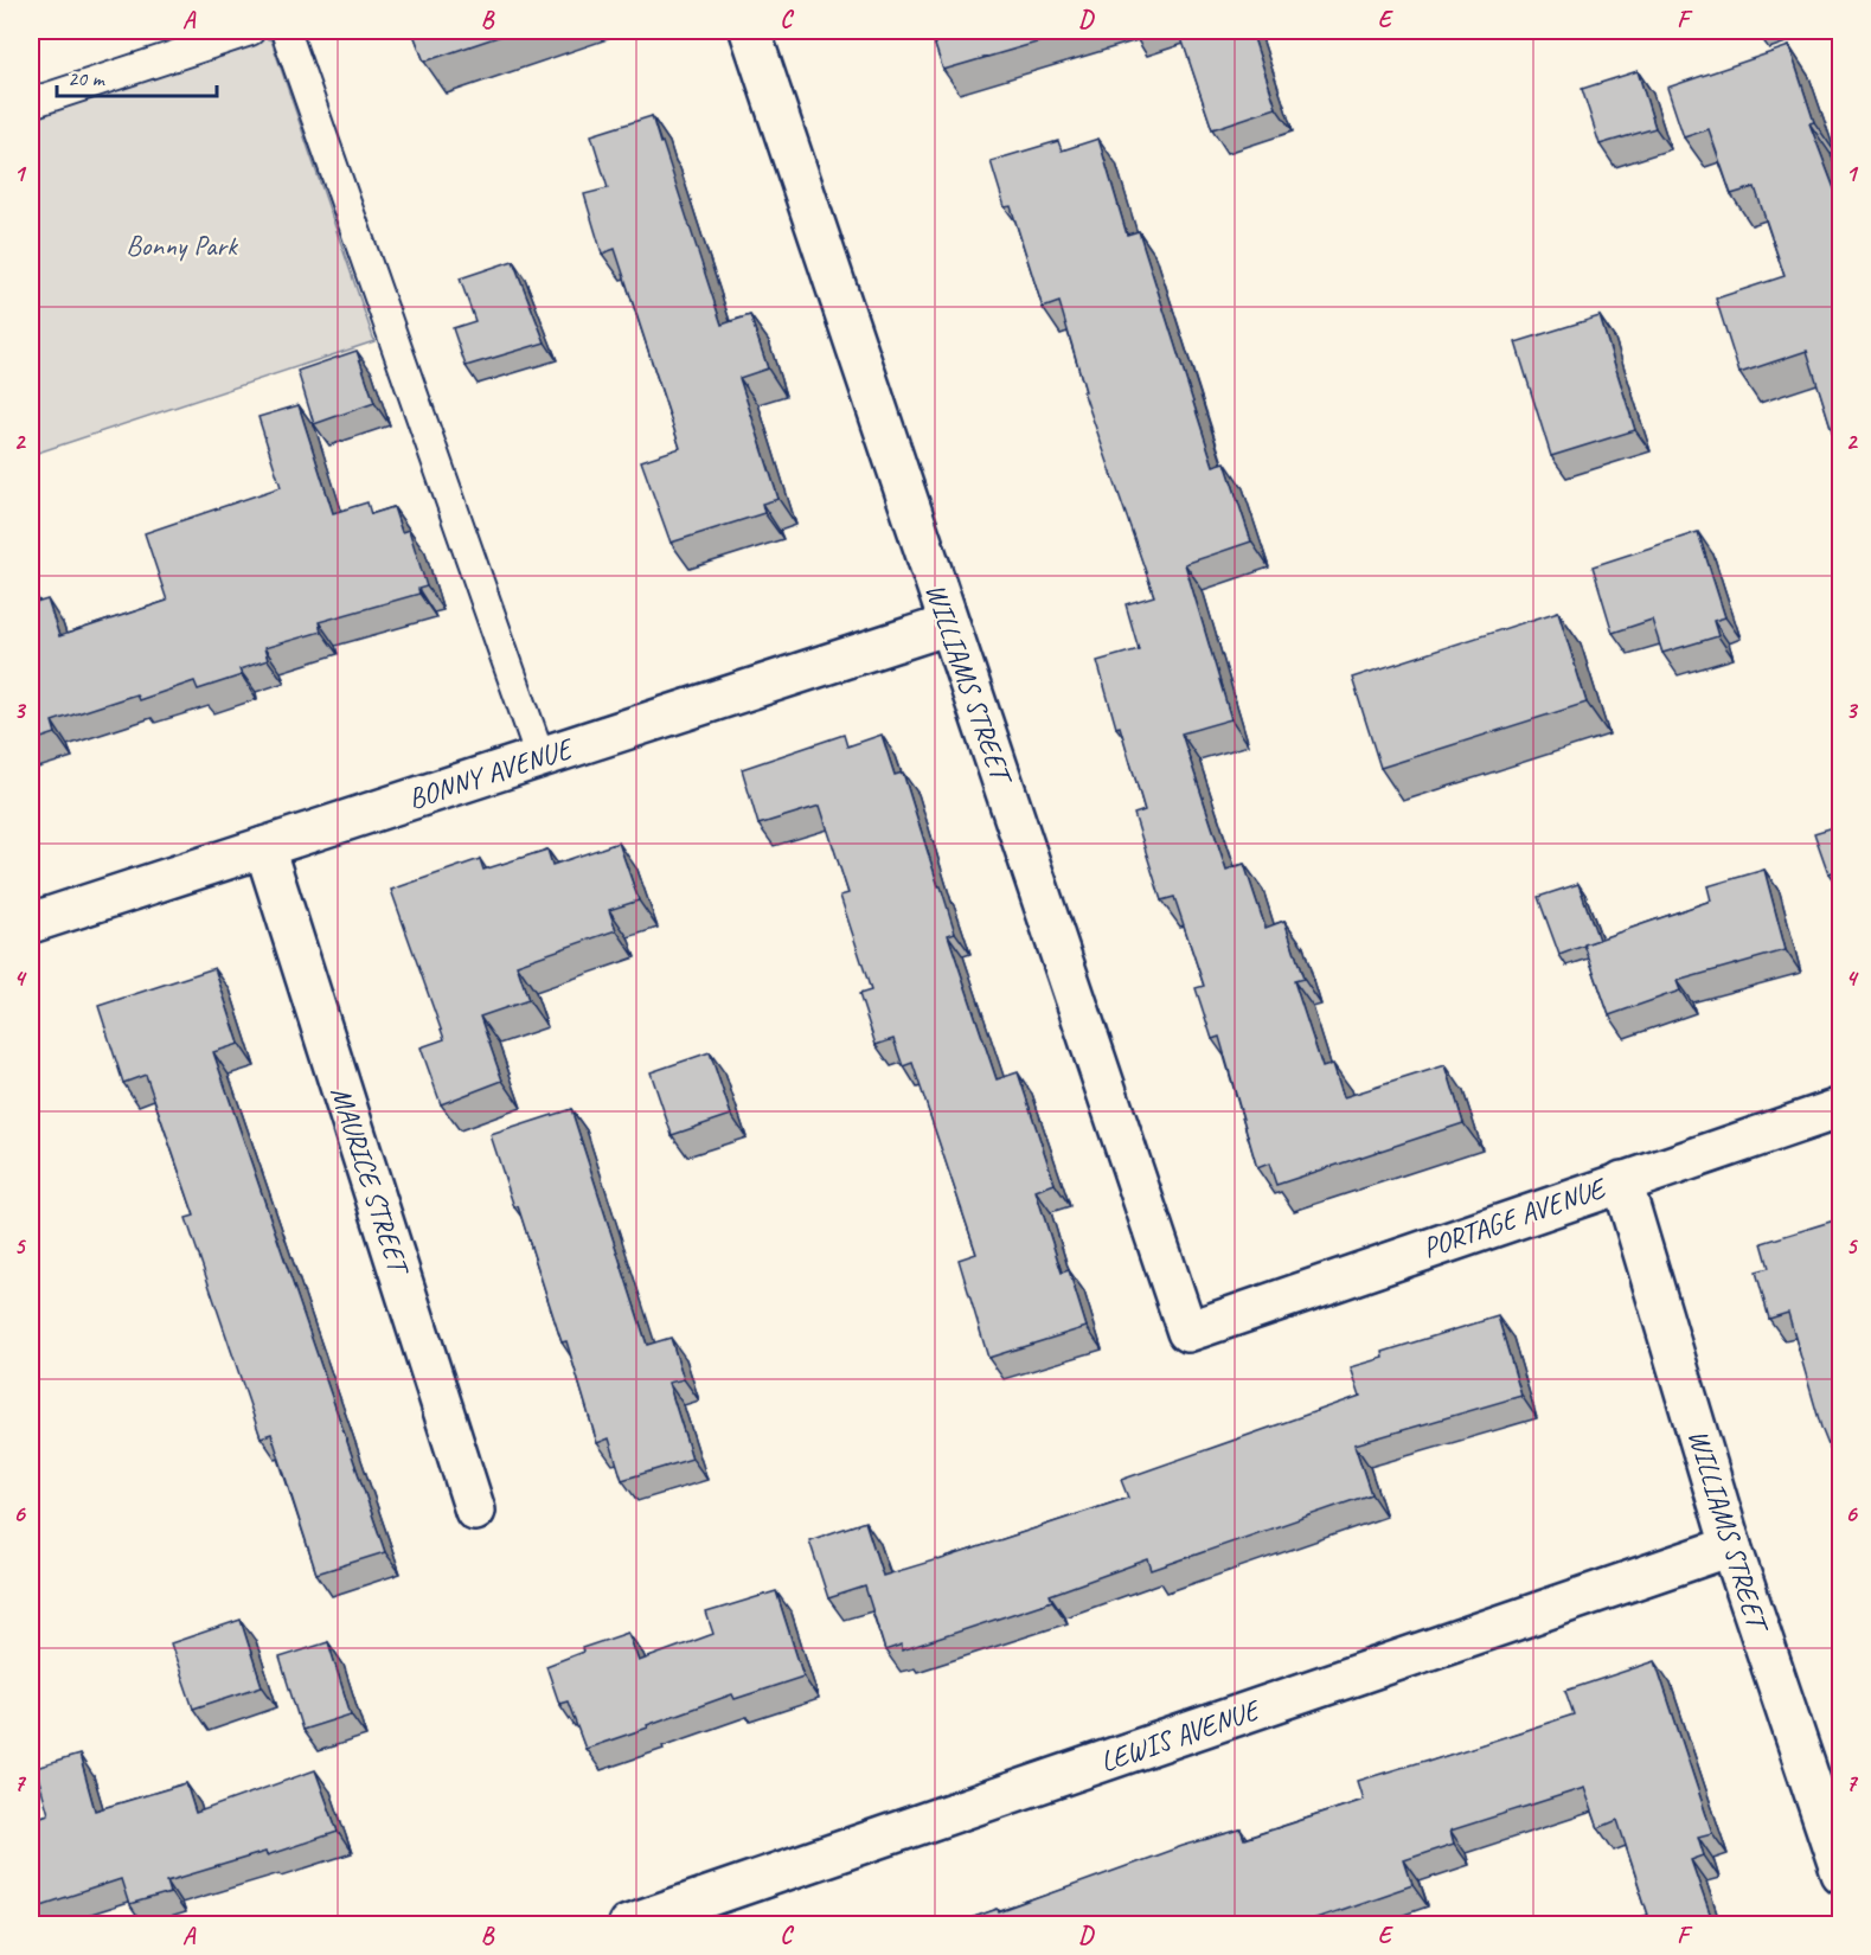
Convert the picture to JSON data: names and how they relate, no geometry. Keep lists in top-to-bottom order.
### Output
{
  "streets": {
    "street": [
      "WILLIAMS STREET",
      "BONNY AVENUE",
      "MAURICE STREET",
      "PORTAGE AVENUE",
      "LEWIS AVENUE"
    ]
  },
  "crossings": [
    ["WILLIAMS STREET", "BONNY AVENUE"],
    ["WILLIAMS STREET", "PORTAGE AVENUE"],
    ["WILLIAMS STREET", "LEWIS AVENUE"],
    ["BONNY AVENUE", "MAURICE STREET"]
  ],
  "parks": ["Bonny Park"],
  "scale_bar": "20 m",
  "grid": {
    "columns": [
      "A",
      "B",
      "C",
      "D",
      "E",
      "F"
    ],
    "rows": [
      "1",
      "2",
      "3",
      "4",
      "5",
      "6",
      "7"
    ]
  }
}
